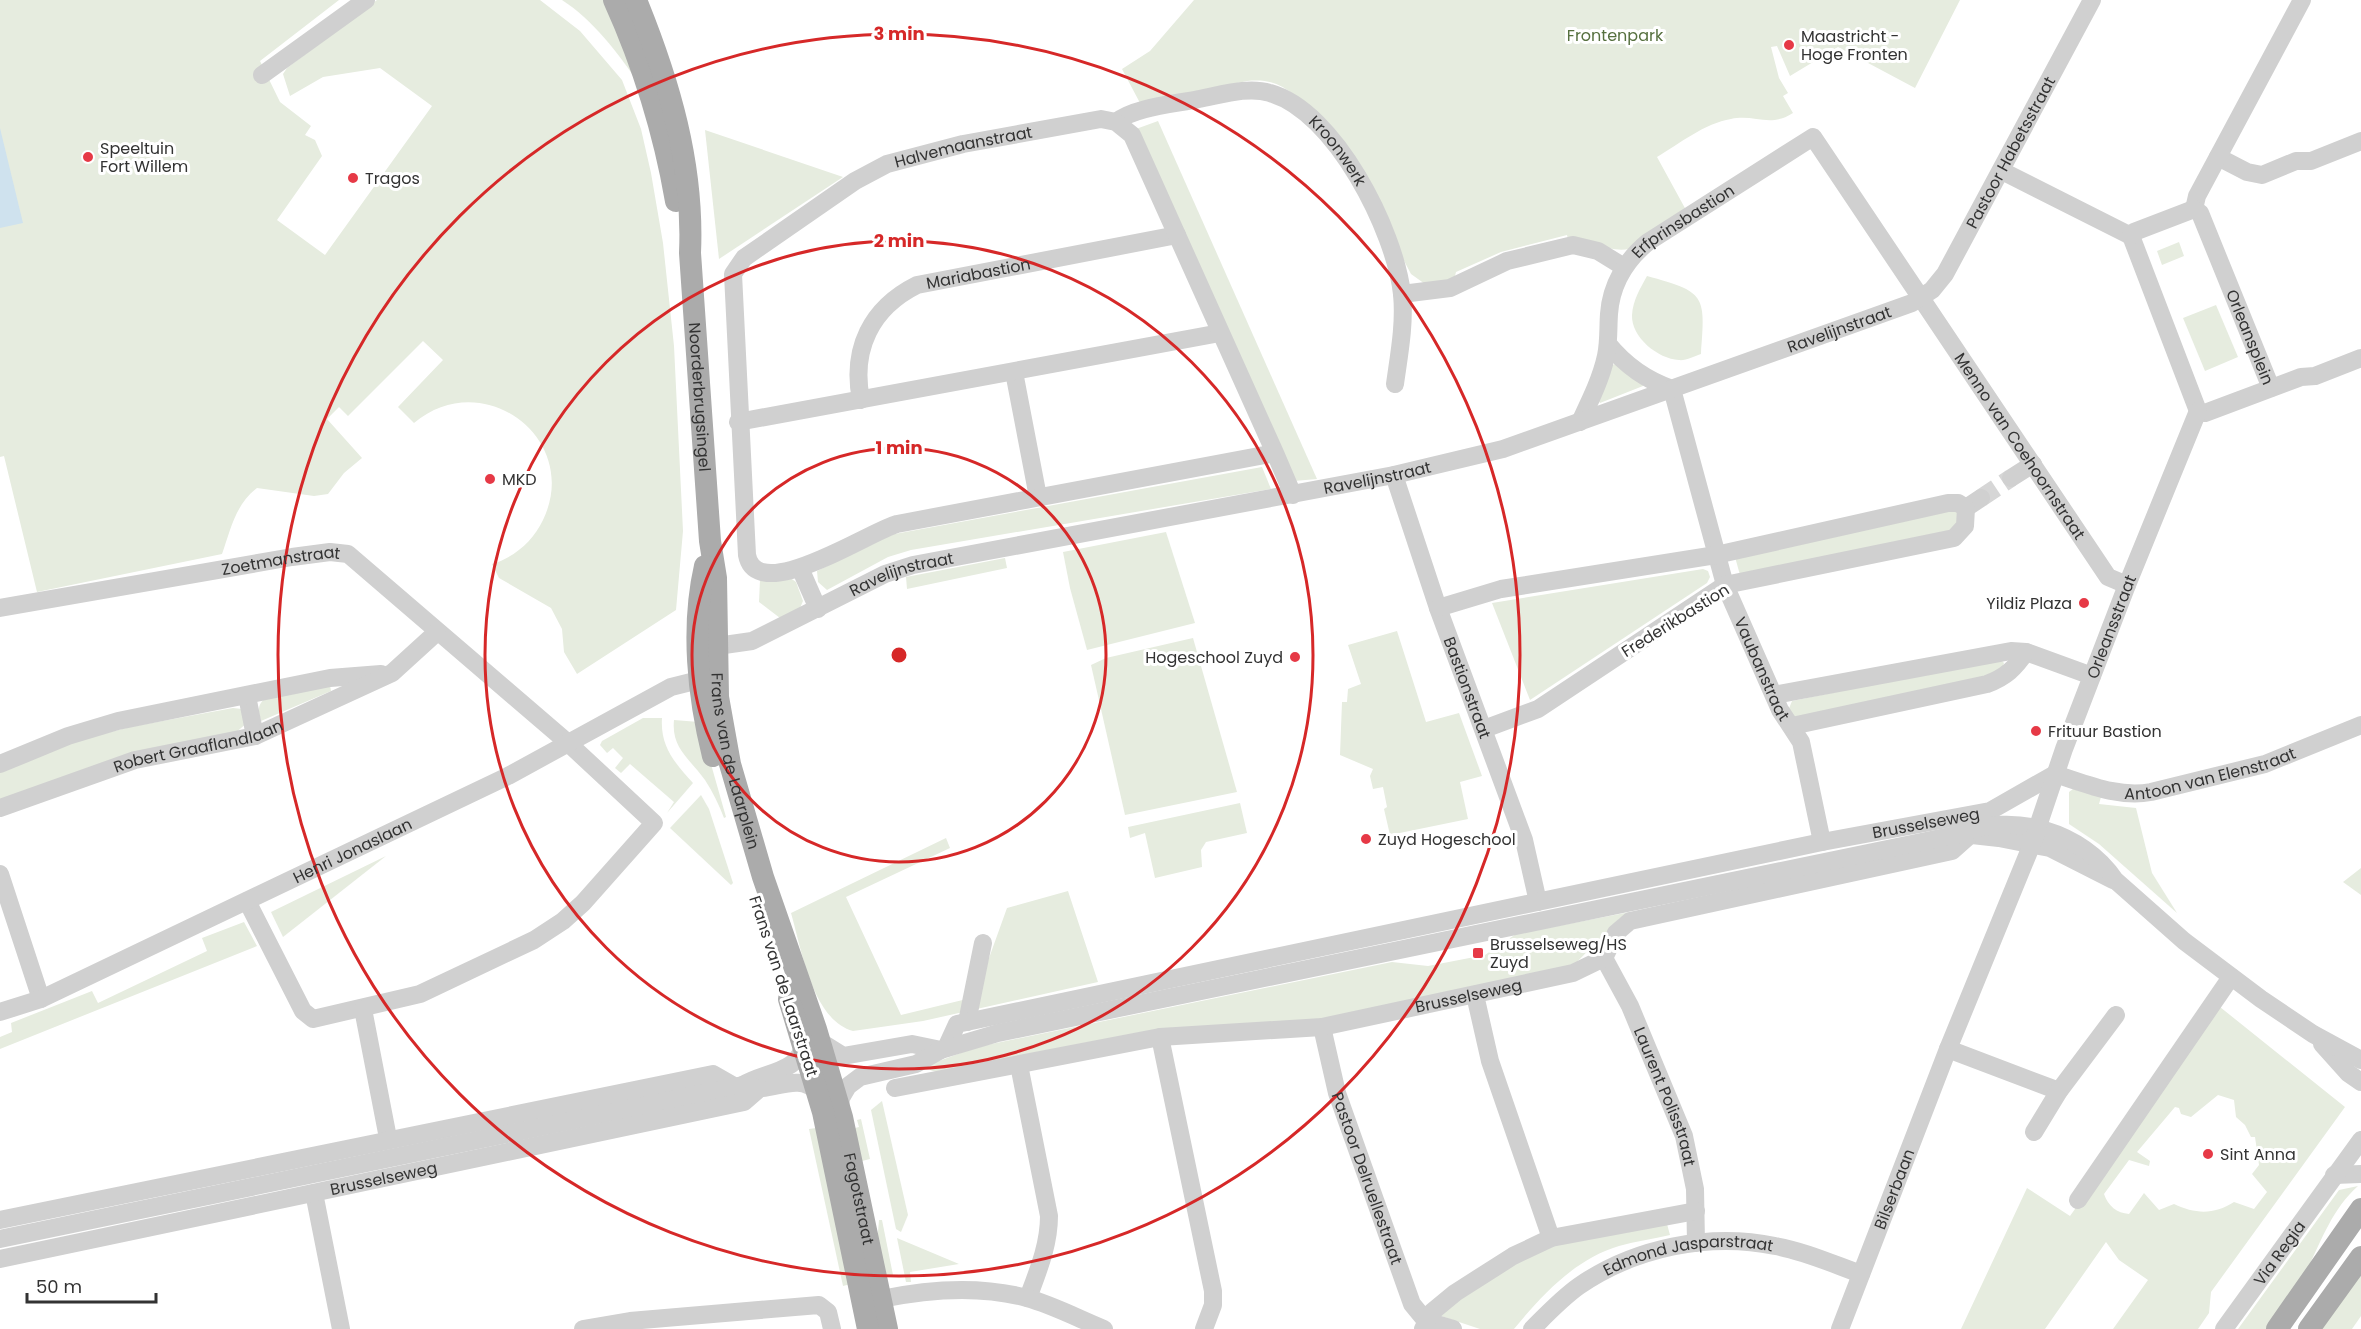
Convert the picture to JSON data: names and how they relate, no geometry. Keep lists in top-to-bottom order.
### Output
{
  "streets": {
    "main road": [
      "Noorderbrugsingel",
      "Frans van de Laarplein",
      "Frans van de Laarstraat",
      "Fagotstraat"
    ],
    "street": [
      "Halvemaanstraat",
      "Kroonwerk",
      "Pastoor Habetsstraat",
      "Erfprinsbastion",
      "Mariabastion",
      "Ravelijnstraat",
      "Orleansplein",
      "Menno van Coehoornstraat",
      "Zoetmanstraat",
      "Frederikbastion",
      "Orleansstraat",
      "Vaubanstraat",
      "Bastionstraat",
      "Robert Graaflandlaan",
      "Antoon van Elenstraat",
      "Brusselseweg",
      "Henri Jonaslaan",
      "Laurent Polisstraat",
      "Pastoor Delruellestraat",
      "Bilserbaan",
      "Via Regia",
      "Edmond Jasparstraat"
    ]
  },
  "crossings": [
    ["Halvemaanstraat", "Kroonwerk"],
    ["Pastoor Habetsstraat", "Ravelijnstraat"],
    ["Pastoor Habetsstraat", "Menno van Coehoornstraat"],
    ["Erfprinsbastion", "Ravelijnstraat"],
    ["Erfprinsbastion", "Menno van Coehoornstraat"],
    ["Ravelijnstraat", "Noorderbrugsingel"],
    ["Ravelijnstraat", "Menno van Coehoornstraat"],
    ["Ravelijnstraat", "Vaubanstraat"],
    ["Ravelijnstraat", "Bastionstraat"],
    ["Ravelijnstraat", "Frans van de Laarplein"],
    ["Orleansplein", "Orleansstraat"],
    ["Noorderbrugsingel", "Frans van de Laarplein"],
    ["Noorderbrugsingel", "Henri Jonaslaan"],
    ["Menno van Coehoornstraat", "Orleansstraat"],
    ["Zoetmanstraat", "Robert Graaflandlaan"],
    ["Zoetmanstraat", "Henri Jonaslaan"],
    ["Frederikbastion", "Vaubanstraat"],
    ["Frederikbastion", "Bastionstraat"],
    ["Orleansstraat", "Antoon van Elenstraat"],
    ["Orleansstraat", "Brusselseweg"],
    ["Orleansstraat", "Bilserbaan"],
    ["Vaubanstraat", "Brusselseweg"],
    ["Bastionstraat", "Brusselseweg"],
    ["Frans van de Laarplein", "Henri Jonaslaan"],
    ["Frans van de Laarplein", "Frans van de Laarstraat"],
    ["Antoon van Elenstraat", "Brusselseweg"],
    ["Brusselseweg", "Frans van de Laarstraat"],
    ["Brusselseweg", "Laurent Polisstraat"],
    ["Brusselseweg", "Pastoor Delruellestraat"],
    ["Brusselseweg", "Bilserbaan"],
    ["Brusselseweg", "Fagotstraat"],
    ["Frans van de Laarstraat", "Fagotstraat"],
    ["Laurent Polisstraat", "Edmond Jasparstraat"],
    ["Bilserbaan", "Edmond Jasparstraat"]
  ],
  "parks": ["Frontenpark"],
  "places": {
    "other": [
      "Maastricht - Hoge Fronten",
      "Speeltuin Fort Willem",
      "Tragos",
      "MKD",
      "Yildiz Plaza",
      "Hogeschool Zuyd",
      "Frituur Bastion",
      "Zuyd Hogeschool",
      "Sint Anna"
    ],
    "transit": ["Brusselseweg/HS Zuyd"]
  },
  "scale_bar": "50 m",
  "rings": ["3 min", "2 min", "1 min"]
}
